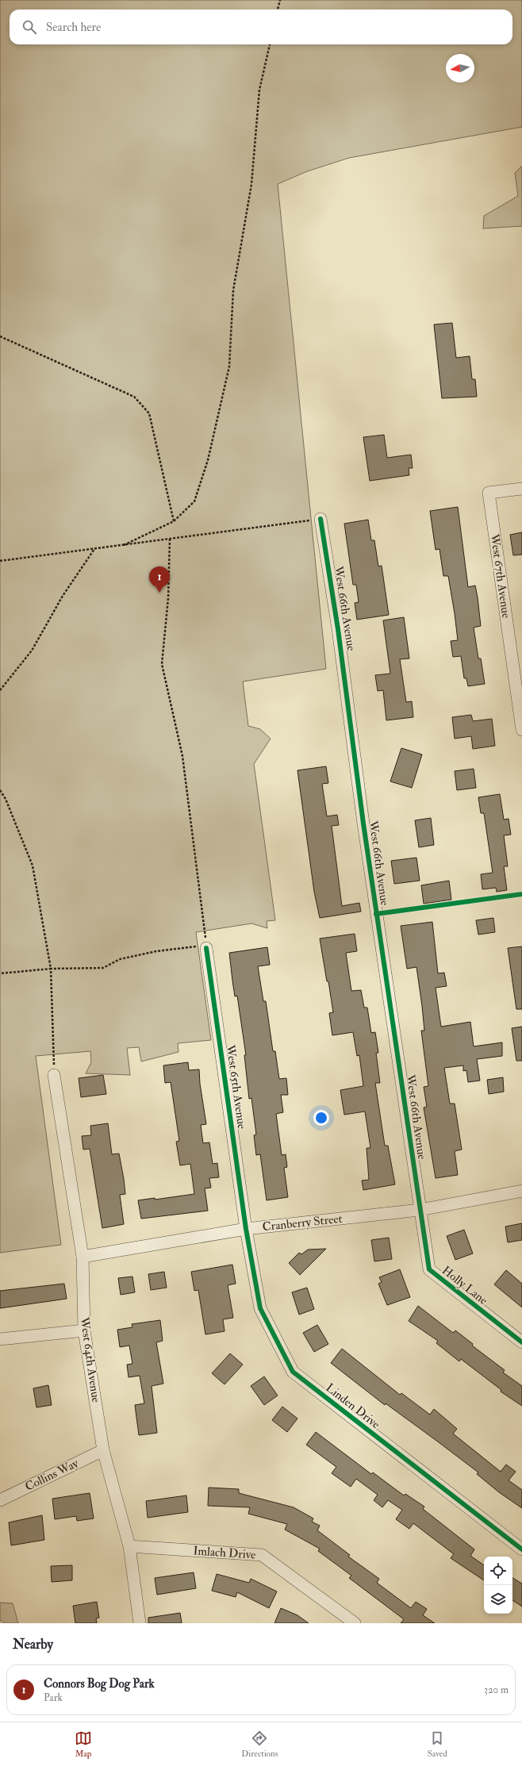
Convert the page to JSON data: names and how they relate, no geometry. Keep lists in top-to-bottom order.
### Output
{
  "streets": {
    "street": [
      "West 67th Avenue",
      "West 66th Avenue",
      "West 65th Avenue",
      "Cranberry Street",
      "Holly Lane",
      "West 64th Avenue",
      "Linden Drive",
      "Collins Way",
      "Imlach Drive"
    ]
  },
  "crossings": [
    ["West 66th Avenue", "Cranberry Street"],
    ["West 66th Avenue", "Holly Lane"],
    ["West 65th Avenue", "Cranberry Street"],
    ["West 65th Avenue", "Linden Drive"],
    ["Cranberry Street", "Holly Lane"],
    ["Cranberry Street", "West 64th Avenue"],
    ["Cranberry Street", "Linden Drive"],
    ["West 64th Avenue", "Collins Way"],
    ["West 64th Avenue", "Imlach Drive"]
  ],
  "north": "left",
  "page": {
    "search": "Search here",
    "pins": "1",
    "heading": "Nearby",
    "list": [
      {
        "mark": "1",
        "name": "Connors Bog Dog Park",
        "note": "Park",
        "value": "320 m"
      }
    ],
    "nav": ["Map", "Directions", "Saved"]
  }
}
